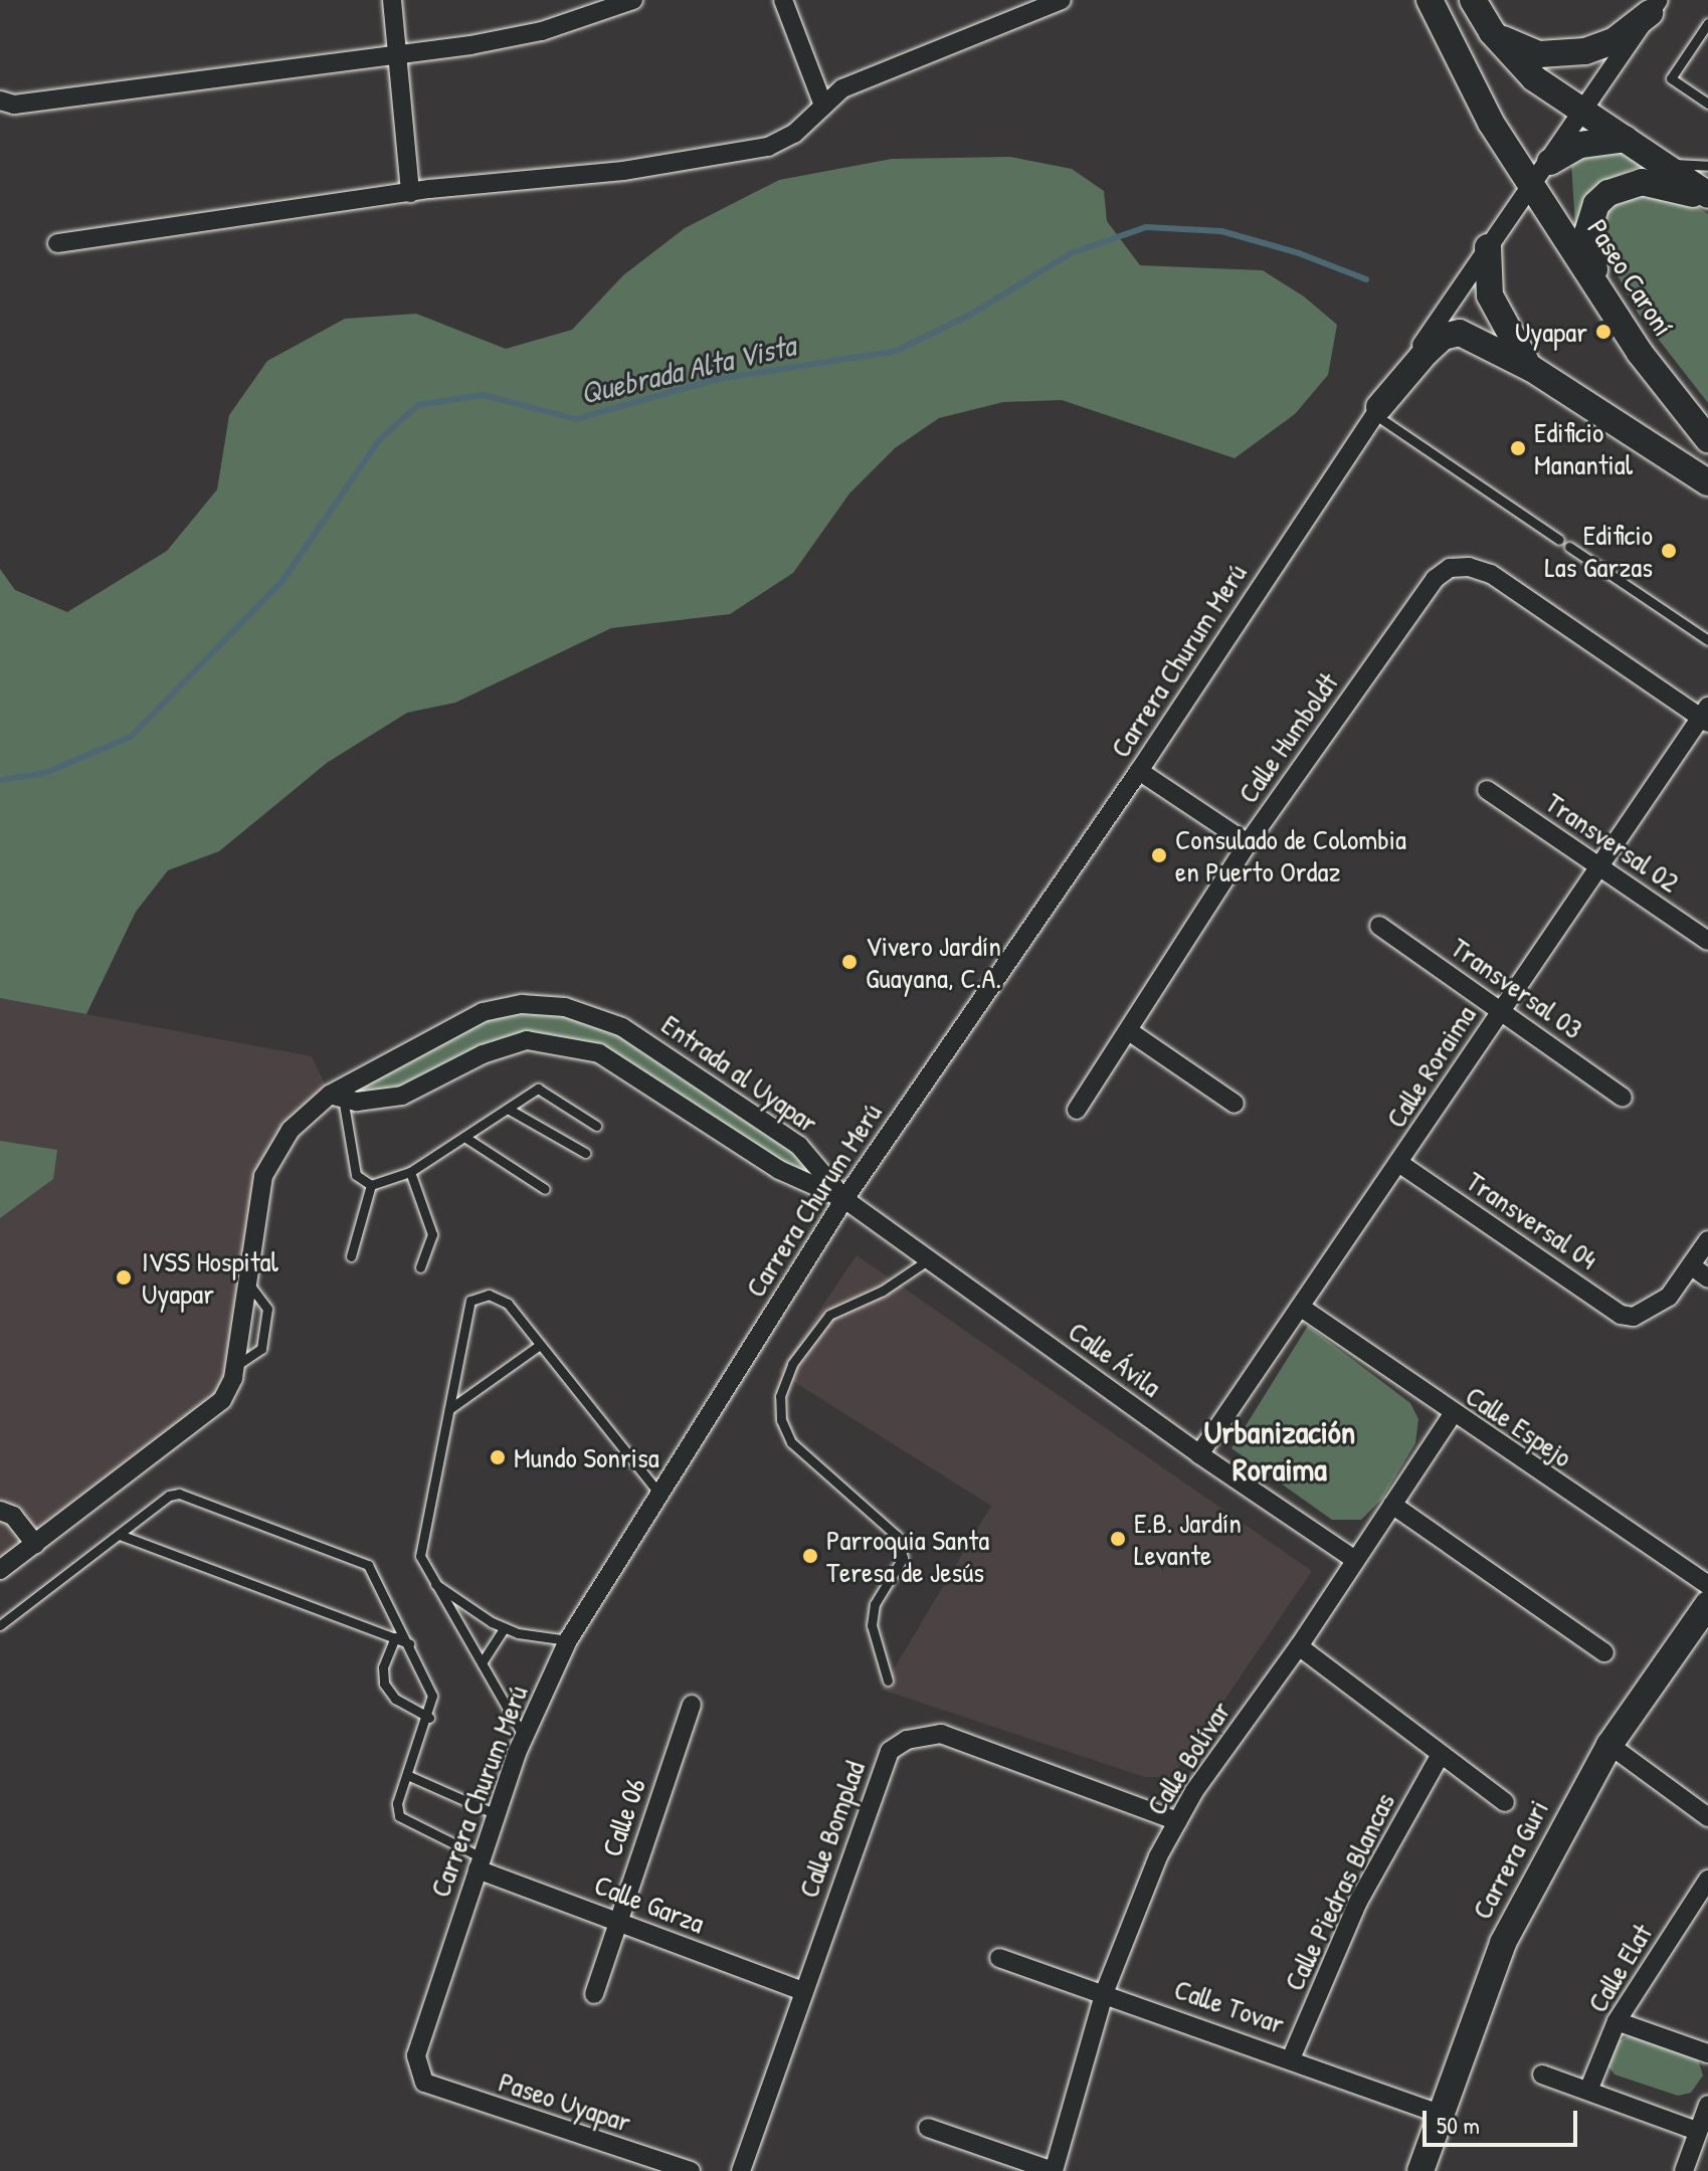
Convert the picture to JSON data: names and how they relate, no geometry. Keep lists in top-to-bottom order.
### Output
{
  "streets": {
    "street": [
      "Paseo Caroní",
      "Carrera Churum Merú",
      "Calle Humboldt",
      "Transversal 02",
      "Transversal 03",
      "Calle Roraima",
      "Entrada al Uyapar",
      "Transversal 04",
      "Calle Ávila",
      "Calle Espejo",
      "Calle Bolívar",
      "Calle 06",
      "Calle Bomplad",
      "Carrera Guri",
      "Calle Piedras Blancas",
      "Calle Garza",
      "Calle Elat",
      "Calle Tovar",
      "Paseo Uyapar"
    ]
  },
  "crossings": [
    ["Paseo Caroní", "Carrera Churum Merú"],
    ["Carrera Churum Merú", "Entrada al Uyapar"],
    ["Carrera Churum Merú", "Calle Ávila"],
    ["Carrera Churum Merú", "Calle Garza"],
    ["Carrera Churum Merú", "Paseo Uyapar"],
    ["Calle Humboldt", "Calle Roraima"],
    ["Transversal 02", "Calle Roraima"],
    ["Transversal 03", "Calle Roraima"],
    ["Calle Roraima", "Transversal 04"],
    ["Calle Roraima", "Calle Ávila"],
    ["Calle Roraima", "Calle Espejo"],
    ["Entrada al Uyapar", "Calle Ávila"],
    ["Calle Ávila", "Calle Bolívar"],
    ["Calle Espejo", "Calle Bolívar"],
    ["Calle Bolívar", "Calle Bomplad"],
    ["Calle Bolívar", "Calle Tovar"],
    ["Calle 06", "Calle Garza"],
    ["Calle Bomplad", "Calle Garza"],
    ["Carrera Guri", "Calle Tovar"],
    ["Calle Piedras Blancas", "Calle Tovar"]
  ],
  "districts": ["Urbanización Roraima"],
  "water": ["Quebrada Alta Vista"],
  "places": [
    "Uyapar",
    "Edificio Manantial",
    "Edificio Las Garzas",
    "Consulado de Colombia en Puerto Ordaz",
    "Vivero Jardín Guayana, C.A.",
    "IVSS Hospital Uyapar",
    "Mundo Sonrisa",
    "E.B. Jardín Levante",
    "Parroquia Santa Teresa de Jesús"
  ],
  "scale_bar": "50 m"
}
